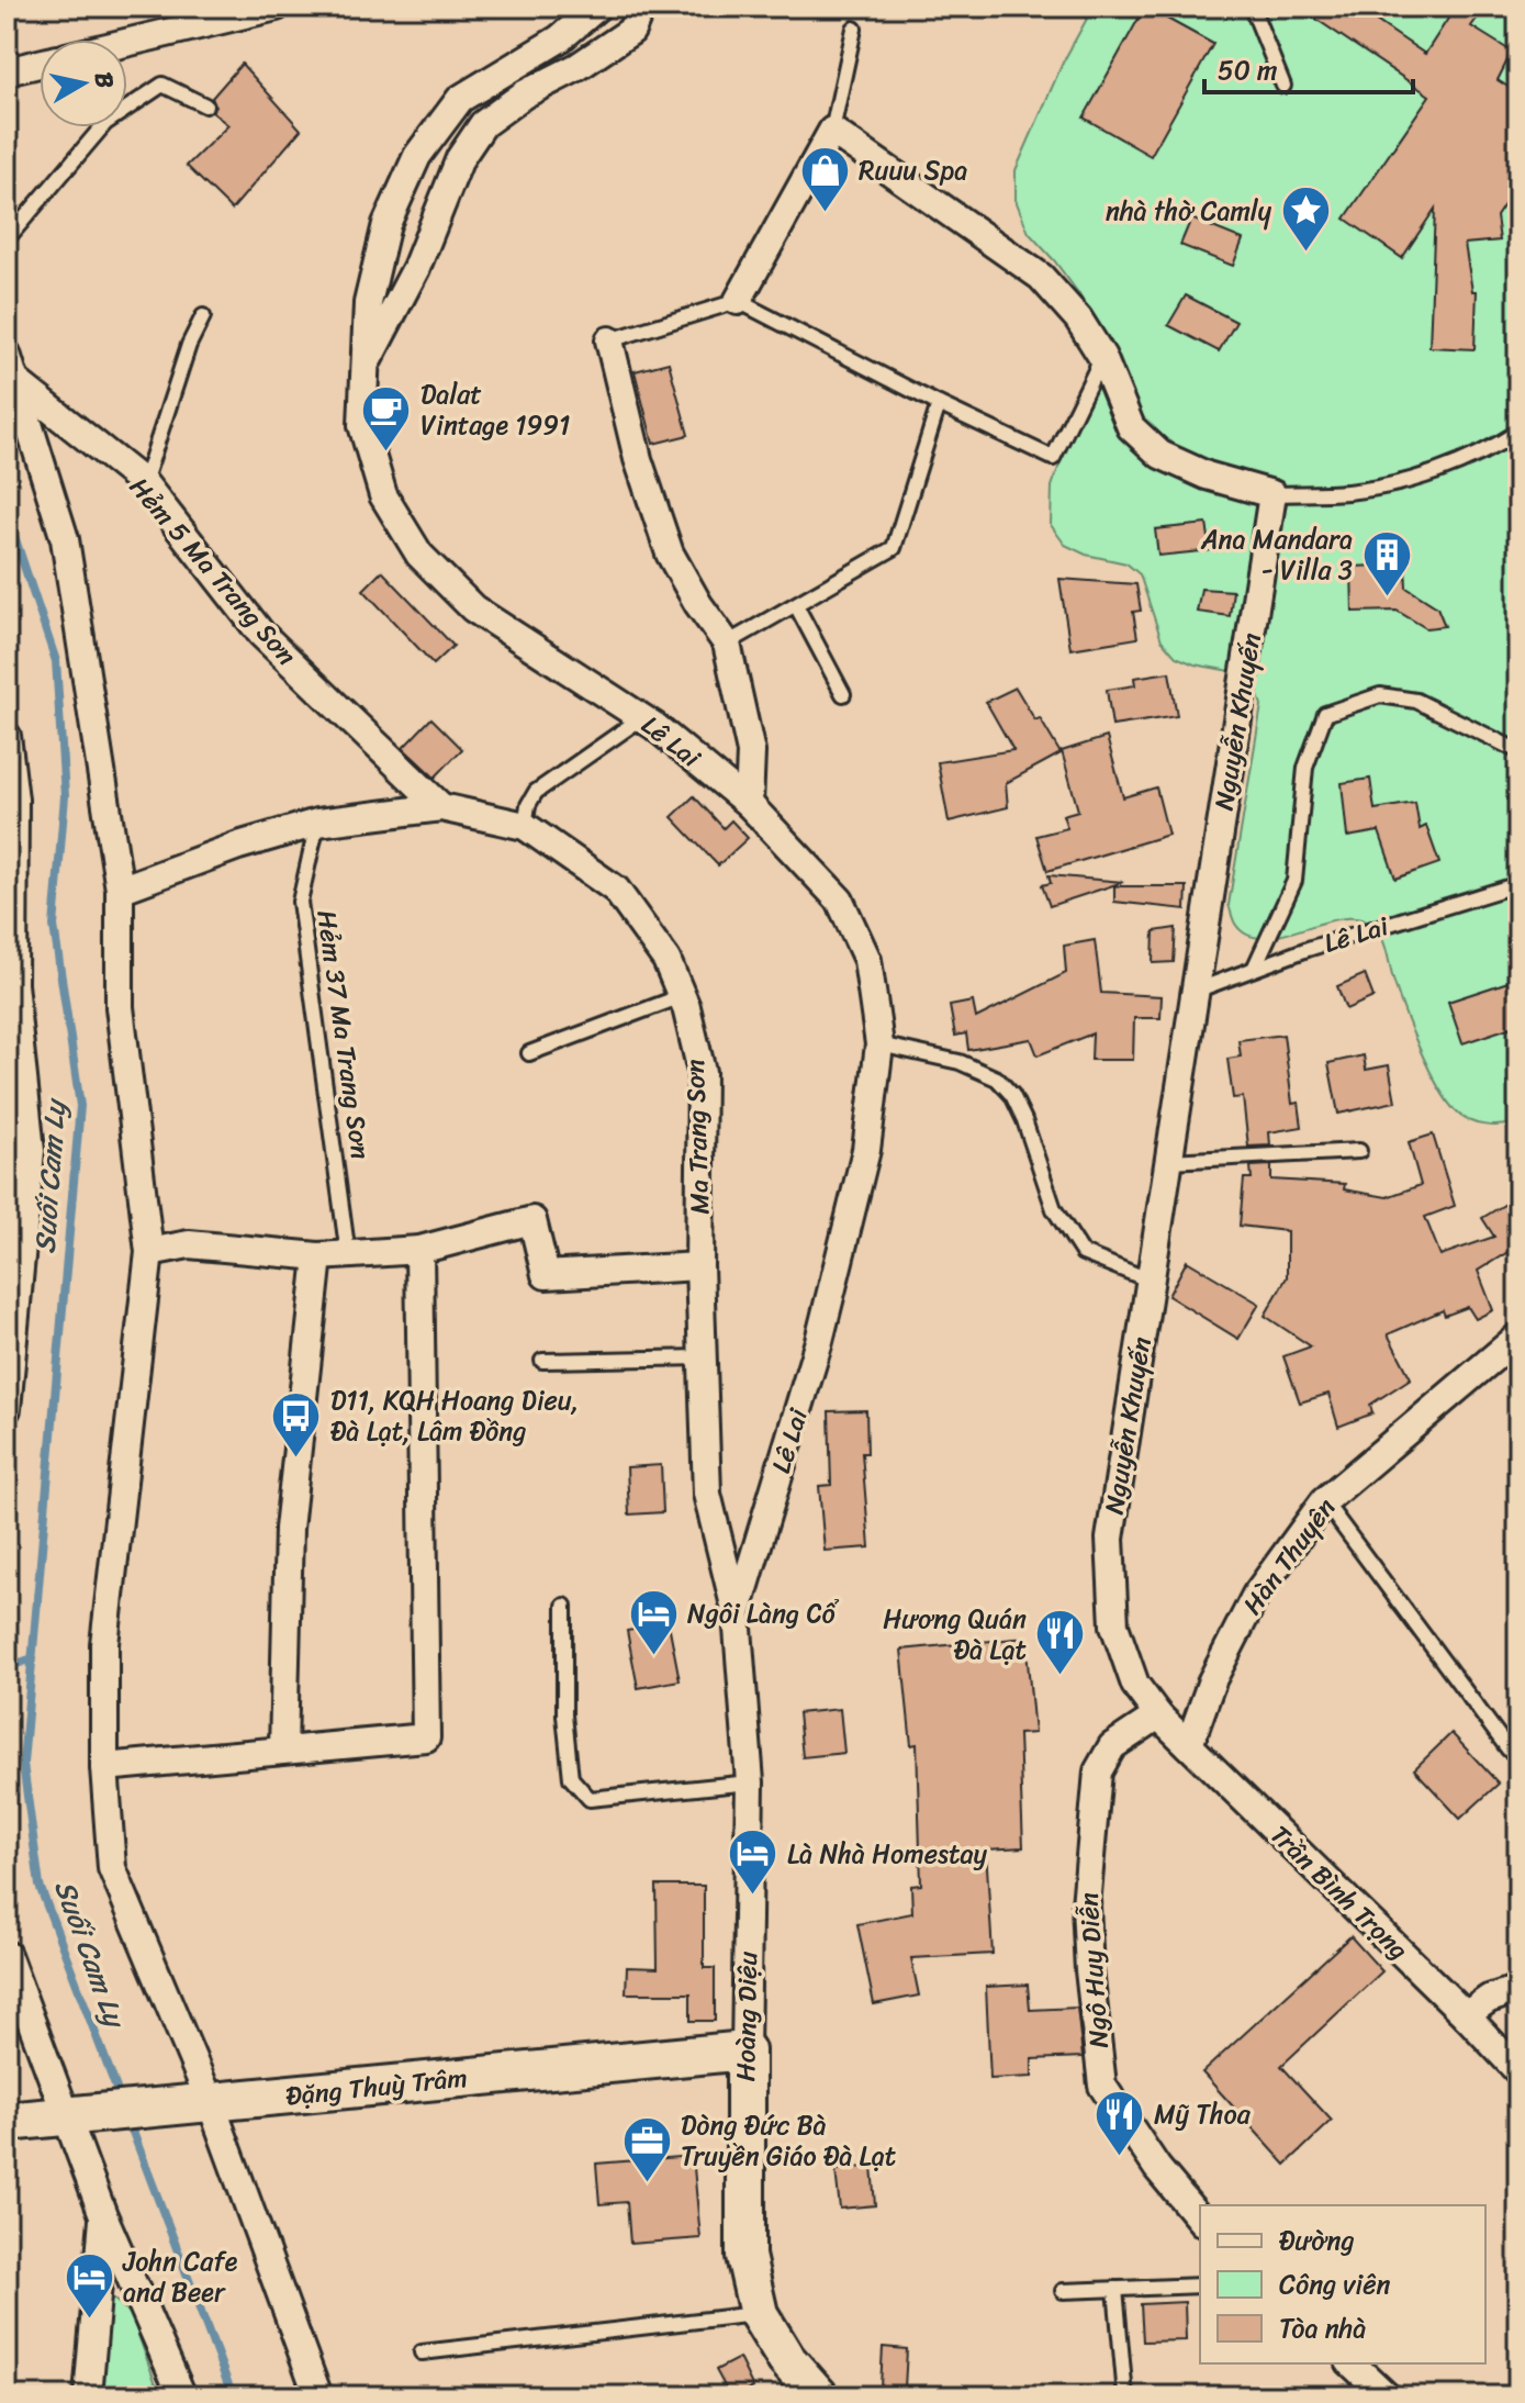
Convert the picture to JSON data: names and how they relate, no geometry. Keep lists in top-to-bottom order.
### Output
{
  "streets": {
    "street": [
      "Hẻm 5 Ma Trang Sơn",
      "Nguyễn Khuyến",
      "Lê Lai",
      "Ma Trang Sơn",
      "Hàn Thuyên",
      "Trần Bình Trọng",
      "Ngô Huy Diễn",
      "Hoàng Diệu",
      "Đặng Thuỳ Trâm"
    ],
    "lane": ["Hẻm 37 Ma Trang Sơn"]
  },
  "crossings": [
    ["Hẻm 5 Ma Trang Sơn", "Ma Trang Sơn"],
    ["Nguyễn Khuyến", "Lê Lai"],
    ["Nguyễn Khuyến", "Trần Bình Trọng"],
    ["Nguyễn Khuyến", "Ngô Huy Diễn"],
    ["Lê Lai", "Ma Trang Sơn"],
    ["Lê Lai", "Hoàng Diệu"],
    ["Hẻm 37 Ma Trang Sơn", "Ma Trang Sơn"],
    ["Ma Trang Sơn", "Hoàng Diệu"],
    ["Hàn Thuyên", "Trần Bình Trọng"],
    ["Trần Bình Trọng", "Ngô Huy Diễn"],
    ["Hoàng Diệu", "Đặng Thuỳ Trâm"]
  ],
  "water": ["Suối Cam Ly"],
  "places": {
    "shop": ["Ruuu Spa"],
    "place": ["nhà thờ Camly"],
    "cafe": ["Dalat Vintage 1991"],
    "building": ["Ana Mandara - Villa 3"],
    "bus stop": ["D11, KQH Hoang Dieu, Đà Lạt, Lâm Đồng"],
    "hotel": ["Ngôi Làng Cổ", "Là Nhà Homestay", "John Cafe and Beer"],
    "restaurant": ["Hương Quán Đà Lạt", "Mỹ Thoa"],
    "office": ["Dòng Đức Bà Truyền Giáo Đà Lạt"]
  },
  "legend": ["Đường", "Công viên", "Tòa nhà"],
  "scale_bar": "50 m",
  "north": "right"
}
